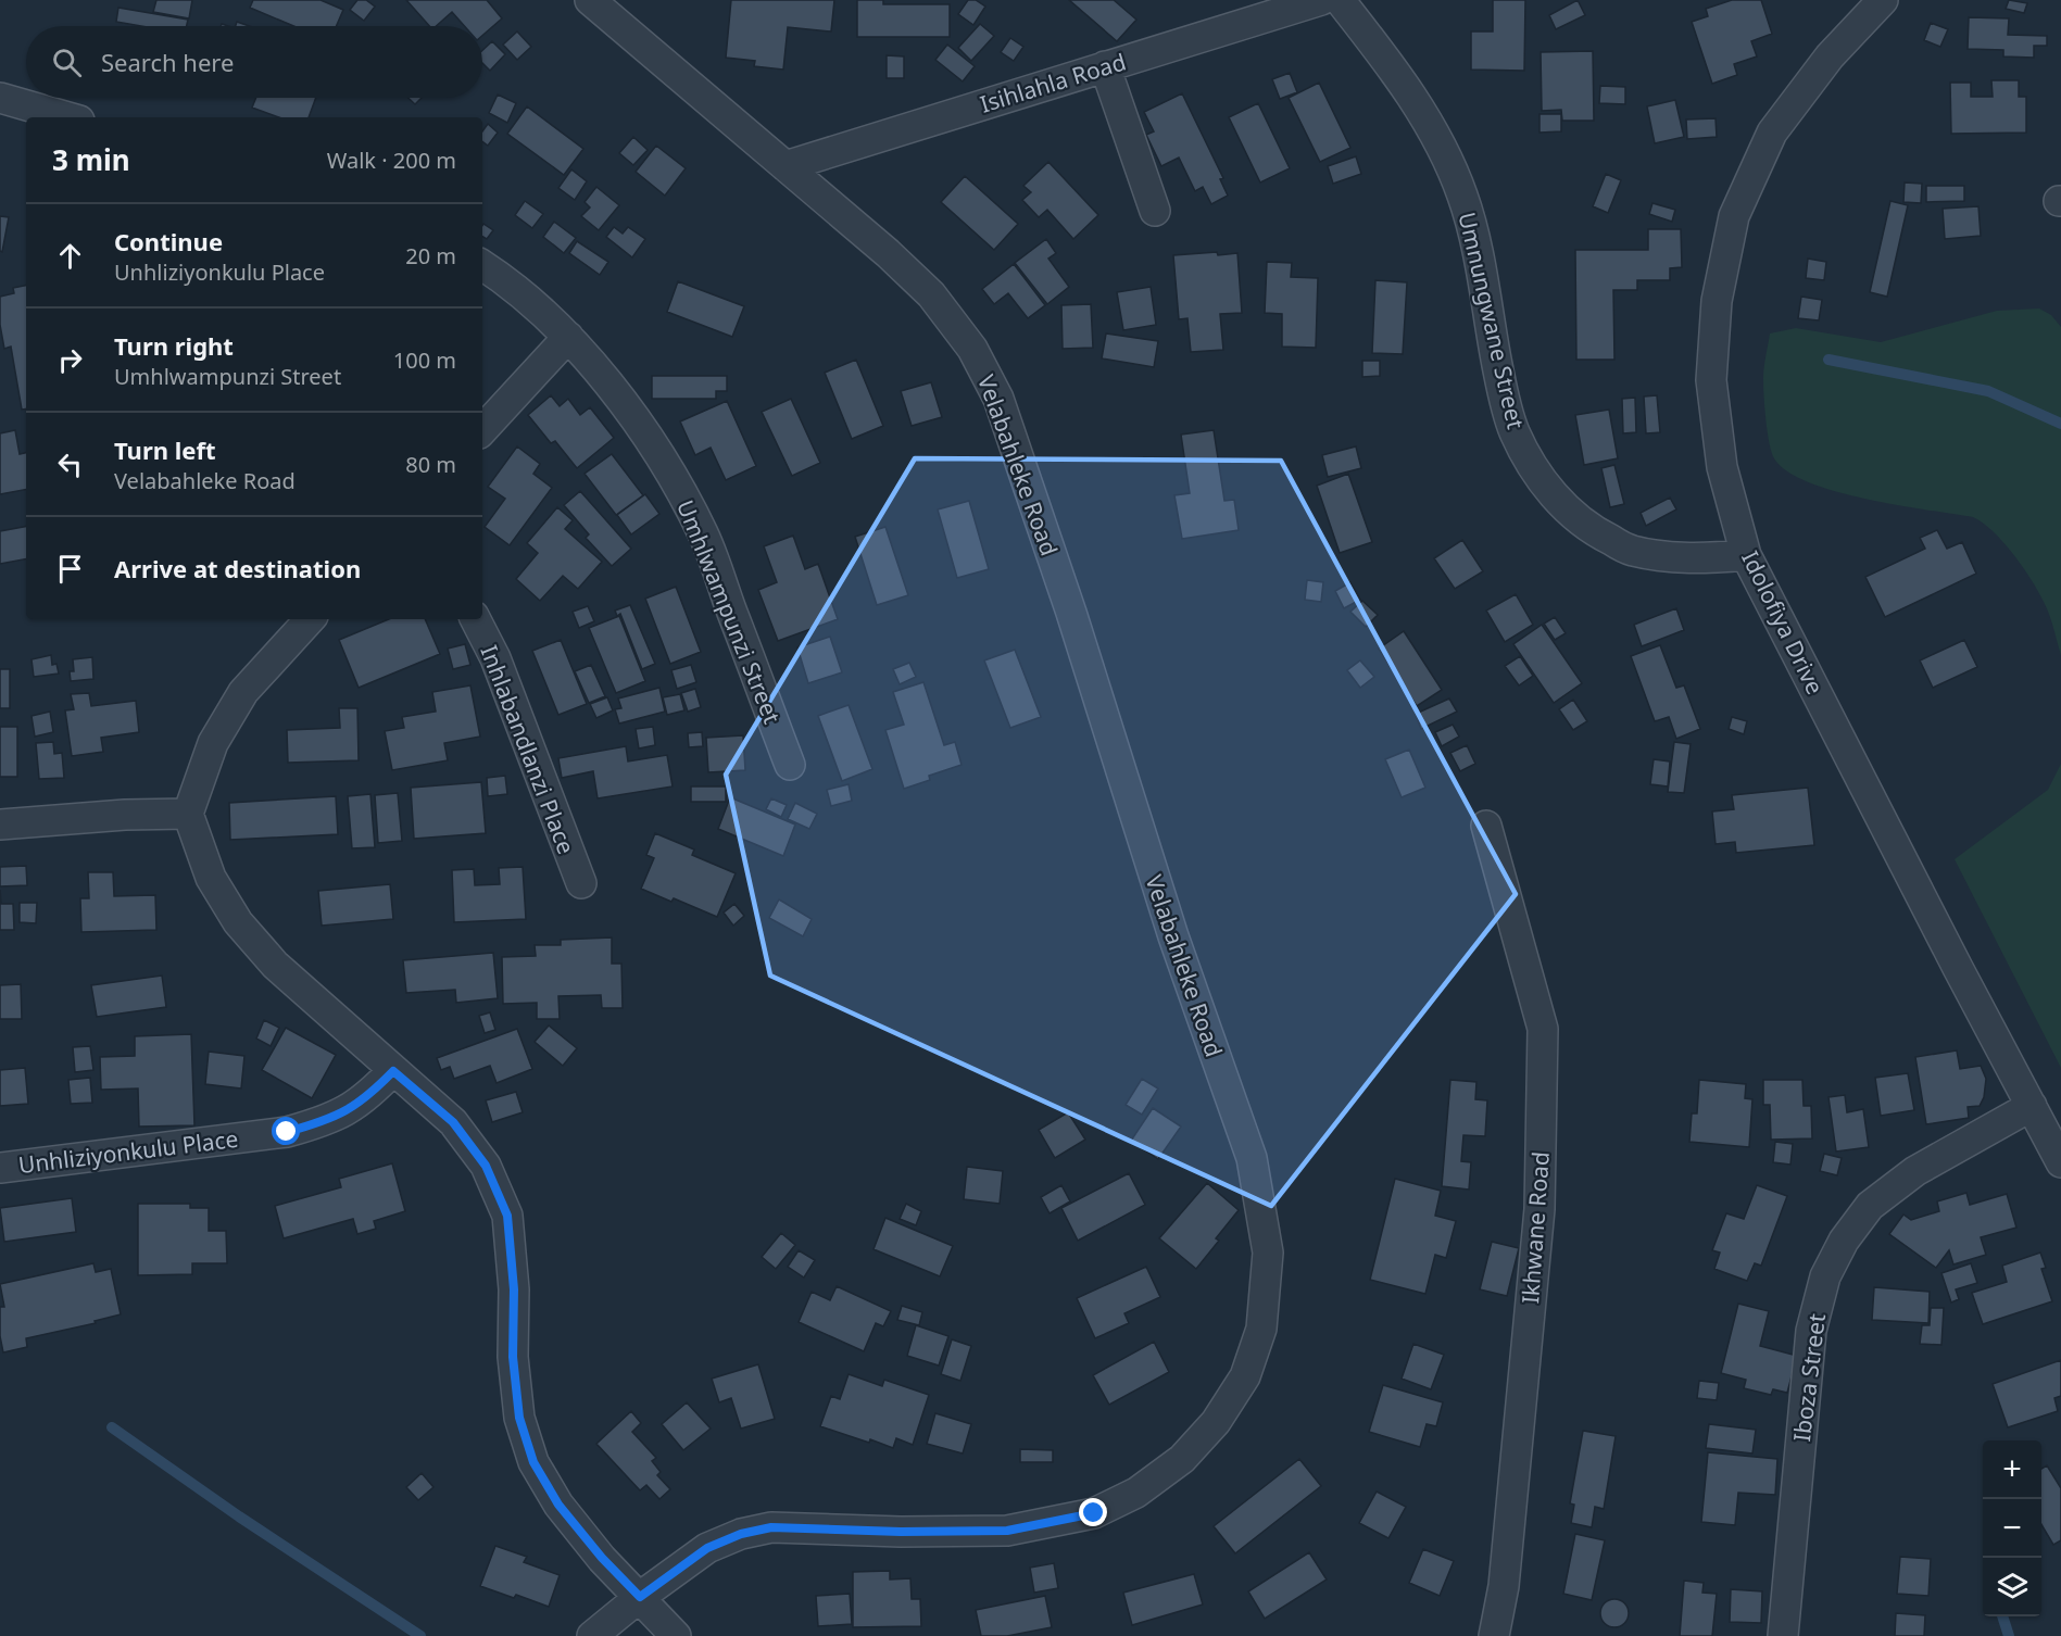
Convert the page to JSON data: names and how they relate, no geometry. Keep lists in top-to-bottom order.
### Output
{
  "streets": {
    "street": [
      "Isihlahla Road",
      "Umnungwane Street",
      "Velabahleke Road",
      "Umhlwampunzi Street",
      "Idolofiya Drive",
      "Inhlabandlanzi Place",
      "Unhliziyonkulu Place",
      "Ikhwane Road",
      "Iboza Street"
    ]
  },
  "crossings": [
    ["Isihlahla Road", "Velabahleke Road"],
    ["Umnungwane Street", "Idolofiya Drive"],
    ["Idolofiya Drive", "Iboza Street"]
  ],
  "page": {
    "search": "Search here",
    "heading": ["3 min", "Walk · 200 m"],
    "list": [
      ["Continue", "Unhliziyonkulu Place", "20 m"],
      ["Turn right", "Umhlwampunzi Street", "100 m"],
      ["Turn left", "Velabahleke Road", "80 m"],
      "Arrive at destination"
    ],
    "map_buttons": ["+", "−"]
  }
}
